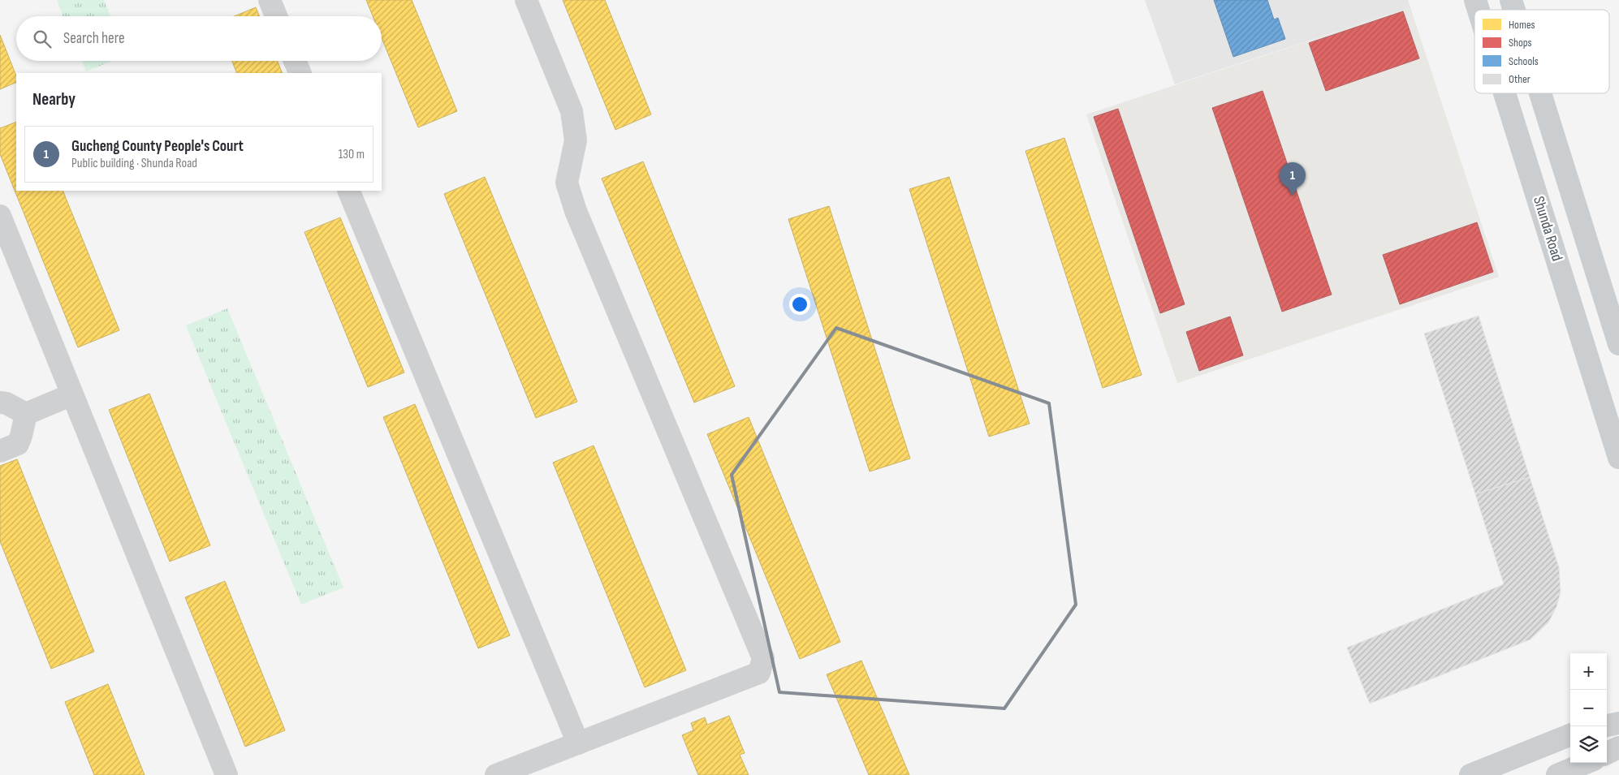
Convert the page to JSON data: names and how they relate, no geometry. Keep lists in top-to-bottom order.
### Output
{
  "streets": {
    "main road": ["Shunda Road"]
  },
  "legend": [
    "Homes",
    "Shops",
    "Schools",
    "Other"
  ],
  "page": {
    "search": "Search here",
    "heading": "Nearby",
    "list": [
      {
        "mark": "1",
        "name": "Gucheng County People's Court",
        "note": "Public building · Shunda Road",
        "value": "130 m"
      }
    ],
    "pins": "1",
    "map_buttons": ["+", "−"]
  }
}
